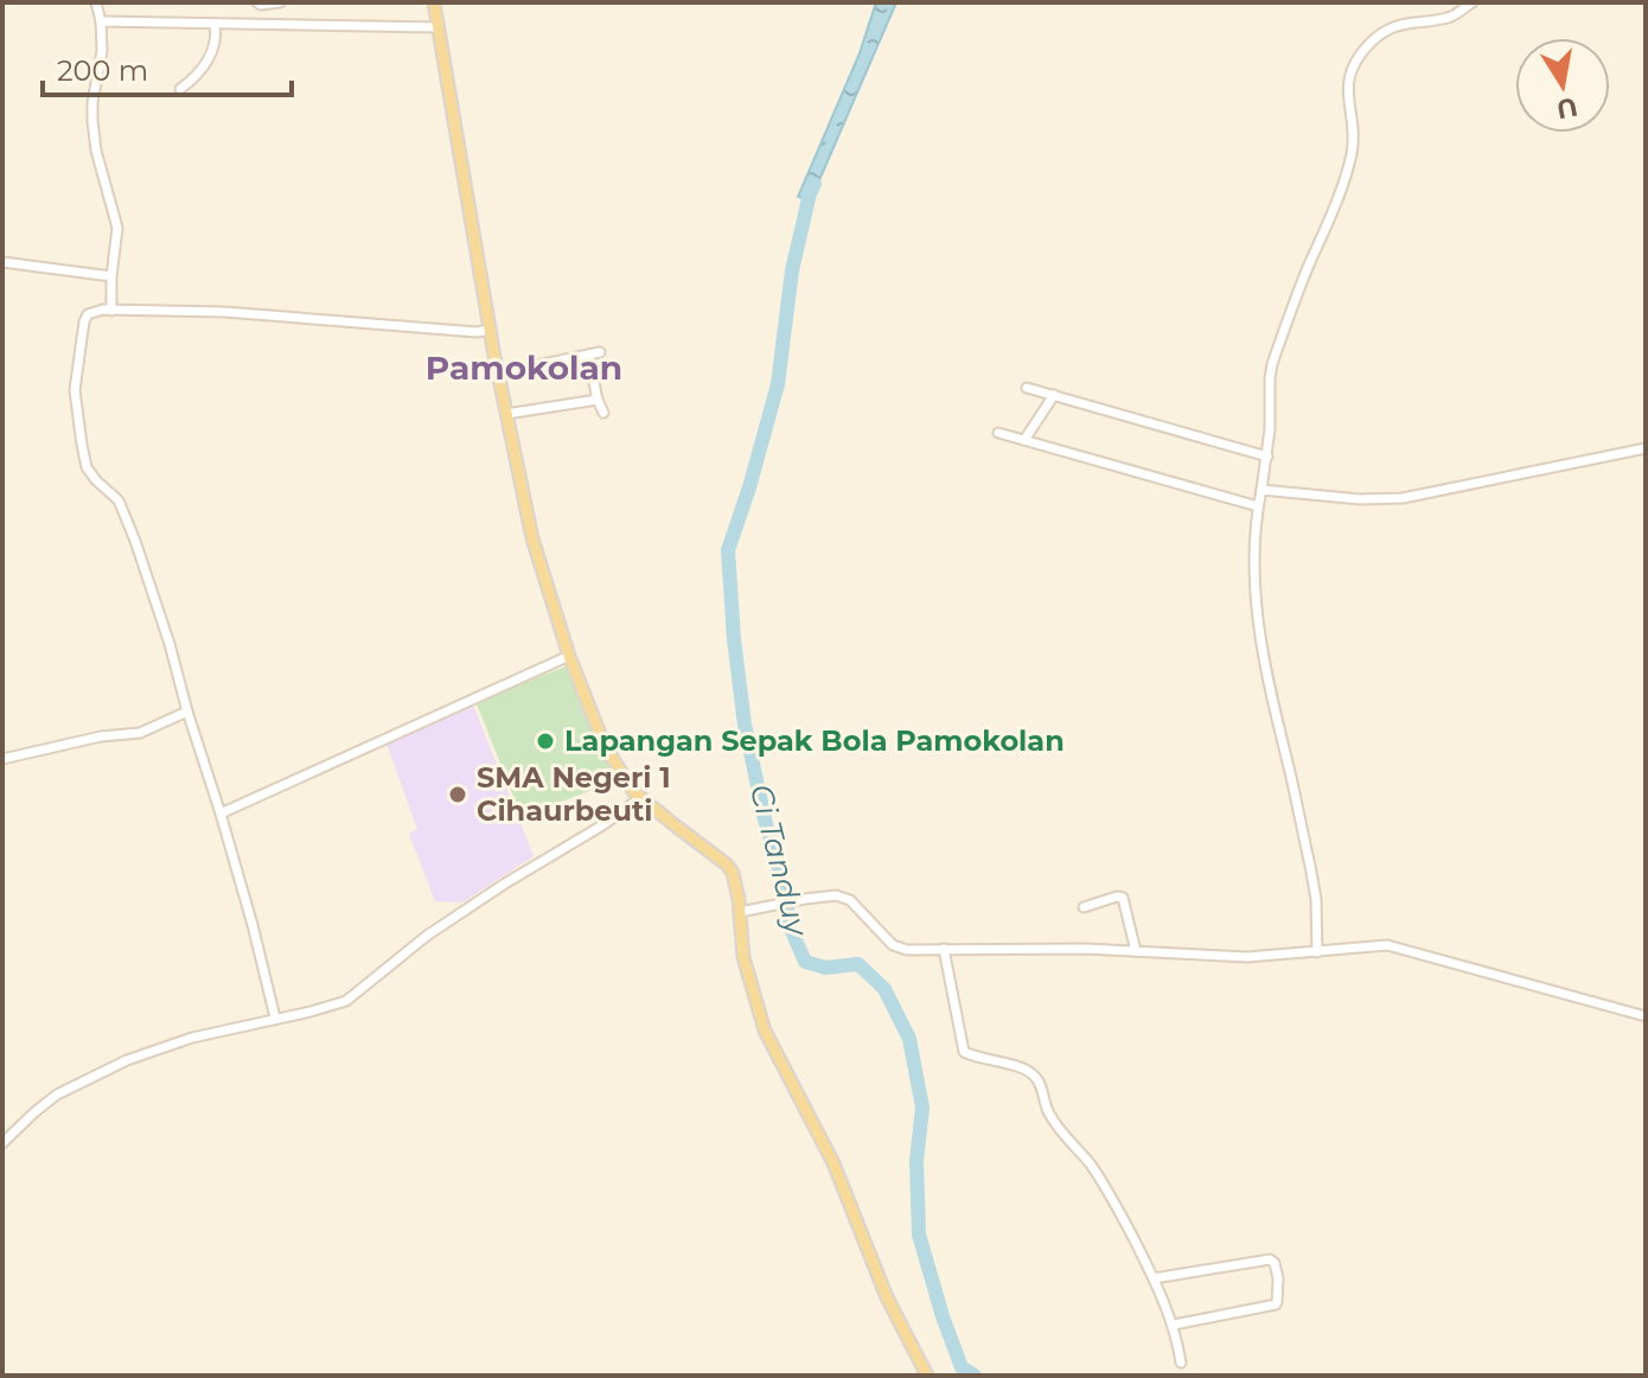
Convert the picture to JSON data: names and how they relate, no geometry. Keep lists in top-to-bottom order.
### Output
{
  "districts": ["Pamokolan"],
  "water": ["Ci Tanduy"],
  "places": ["Lapangan Sepak Bola Pamokolan", "SMA Negeri 1 Cihaurbeuti"],
  "scale_bar": "200 m",
  "north": "bottom"
}
